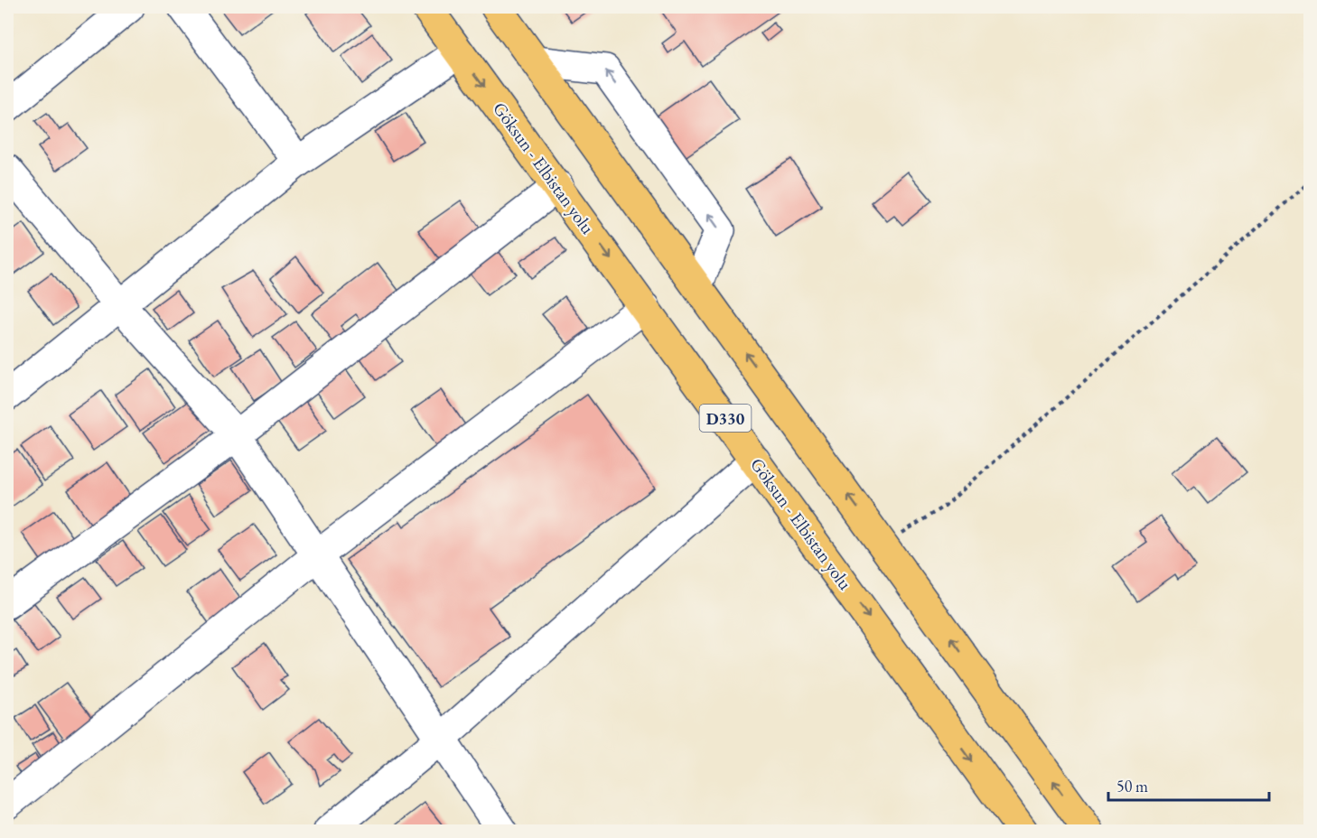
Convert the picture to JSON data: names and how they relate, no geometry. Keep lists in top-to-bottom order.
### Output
{
  "streets": {
    "highway": ["Göksun - Elbistan yolu", "D330"]
  },
  "scale_bar": "50 m"
}
